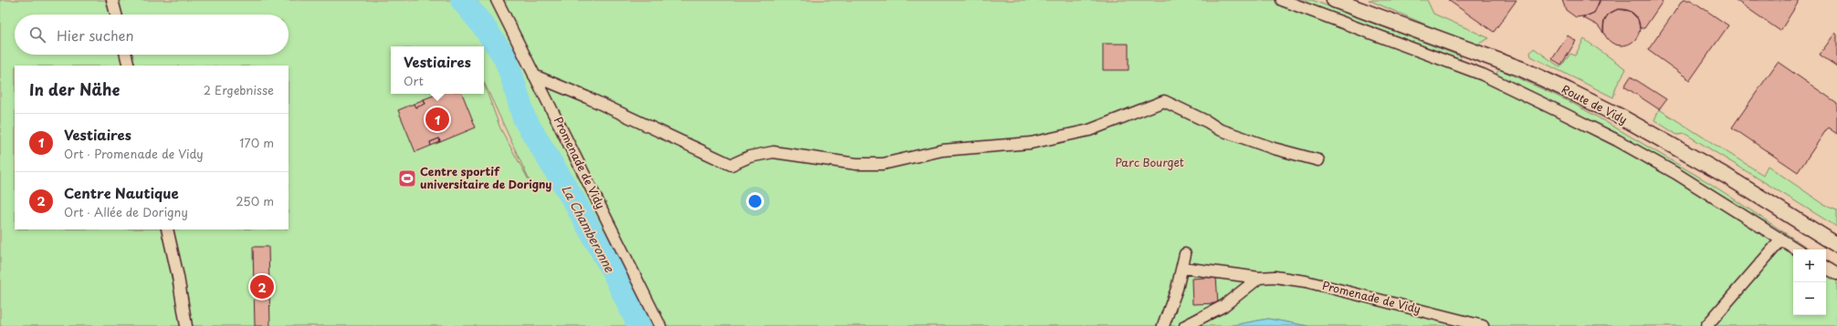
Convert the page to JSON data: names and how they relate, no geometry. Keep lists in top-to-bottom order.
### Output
{
  "streets": {
    "street": ["Route de Vidy", "Promenade de Vidy"]
  },
  "water": ["La Chamberonne"],
  "parks": ["Parc Bourget"],
  "places": {
    "sports": ["Centre sportif universitaire de Dorigny"]
  },
  "page": {
    "search": "Hier suchen",
    "popup": ["Vestiaires", "Ort"],
    "heading": ["In der Nähe", "2 Ergebnisse"],
    "pins": ["1", "2"],
    "list": [
      {
        "mark": "1",
        "name": "Vestiaires",
        "note": "Ort · Promenade de Vidy",
        "value": "170 m"
      },
      {
        "mark": "2",
        "name": "Centre Nautique",
        "note": "Ort · Allée de Dorigny",
        "value": "250 m"
      }
    ],
    "map_buttons": ["+", "−"]
  }
}
